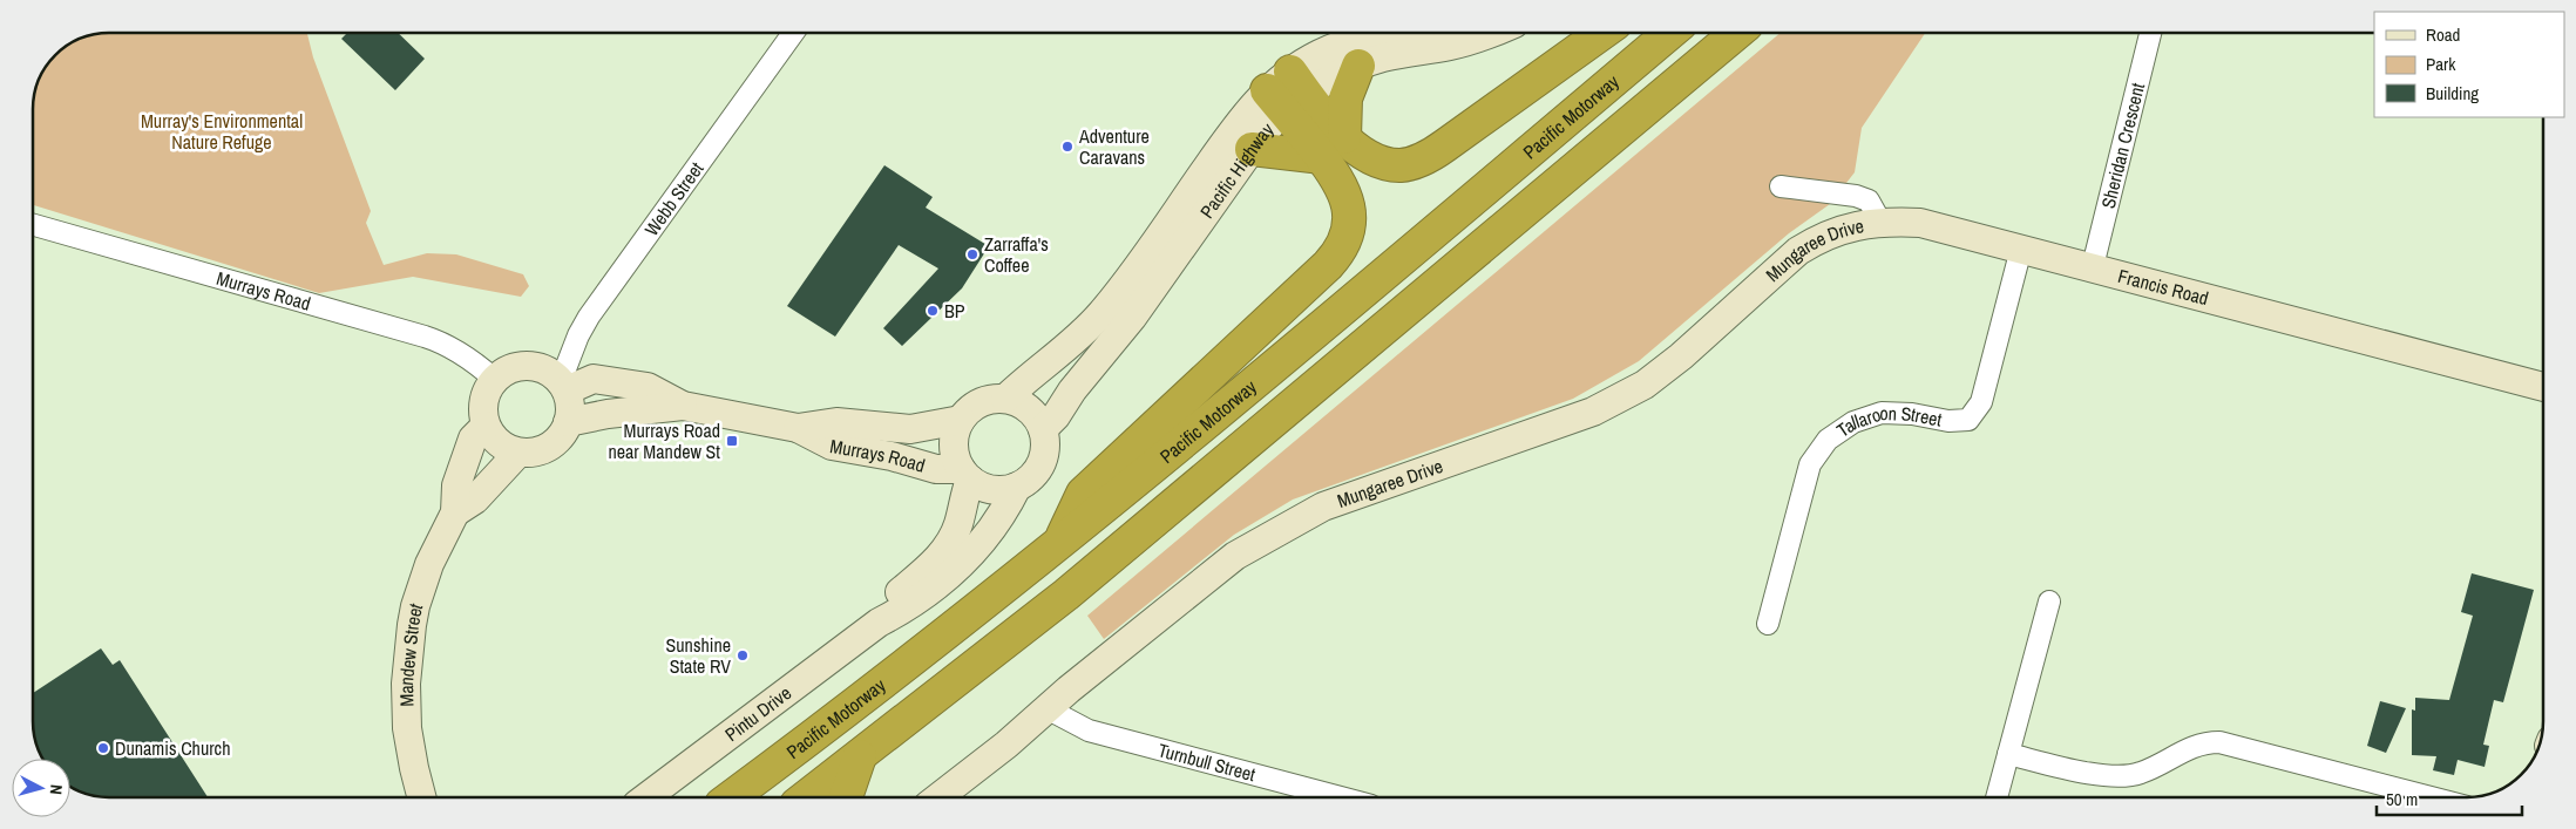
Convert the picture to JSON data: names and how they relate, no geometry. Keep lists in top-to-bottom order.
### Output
{
  "streets": {
    "highway": ["Pacific Motorway"],
    "street": [
      "Sheridan Crescent",
      "Pacific Highway",
      "Webb Street",
      "Mungaree Drive",
      "Francis Road",
      "Murrays Road",
      "Tallaroon Street",
      "Mandew Street",
      "Pintu Drive",
      "Turnbull Street"
    ]
  },
  "crossings": [
    ["Sheridan Crescent", "Francis Road"],
    ["Pacific Highway", "Murrays Road"],
    ["Pacific Highway", "Pintu Drive"],
    ["Webb Street", "Murrays Road"],
    ["Webb Street", "Mandew Street"],
    ["Mungaree Drive", "Francis Road"],
    ["Mungaree Drive", "Turnbull Street"],
    ["Francis Road", "Tallaroon Street"],
    ["Murrays Road", "Mandew Street"],
    ["Murrays Road", "Pintu Drive"]
  ],
  "parks": ["Murray's Environmental Nature Refuge"],
  "places": {
    "other": [
      "Adventure Caravans",
      "Zarraffa's Coffee",
      "BP",
      "Sunshine State RV",
      "Dunamis Church"
    ],
    "transit": ["Murrays Road near Mandew St"]
  },
  "legend": ["Road", "Park", "Building"],
  "scale_bar": "50 m",
  "north": "right"
}
